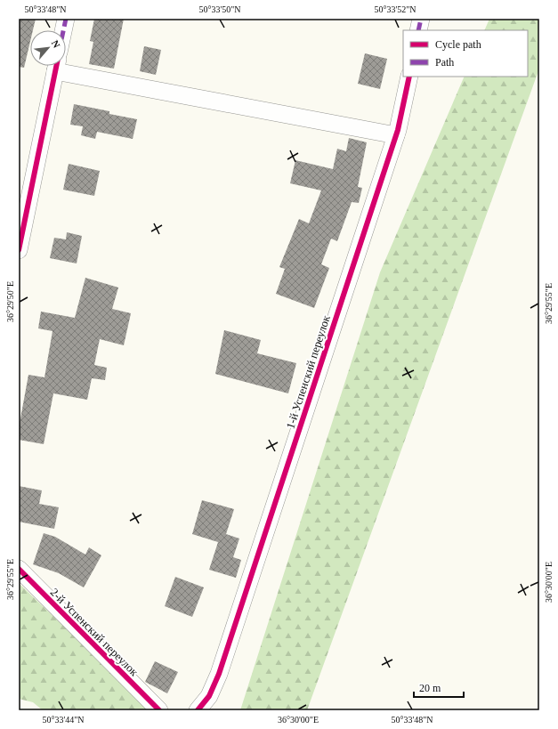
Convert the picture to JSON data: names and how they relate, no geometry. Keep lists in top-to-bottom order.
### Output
{
  "streets": {
    "street": ["1-й Успенский переулок", "2-й Успенский переулок"]
  },
  "legend": ["Cycle path", "Path"],
  "scale_bar": "20 m",
  "north": "top right",
  "coordinates": [
    "50°33'48\"N",
    "50°33'50\"N",
    "50°33'52\"N",
    "36°29'50\"E",
    "36°29'55\"E",
    "36°30'00\"E",
    "50°33'44\"N"
  ]
}
